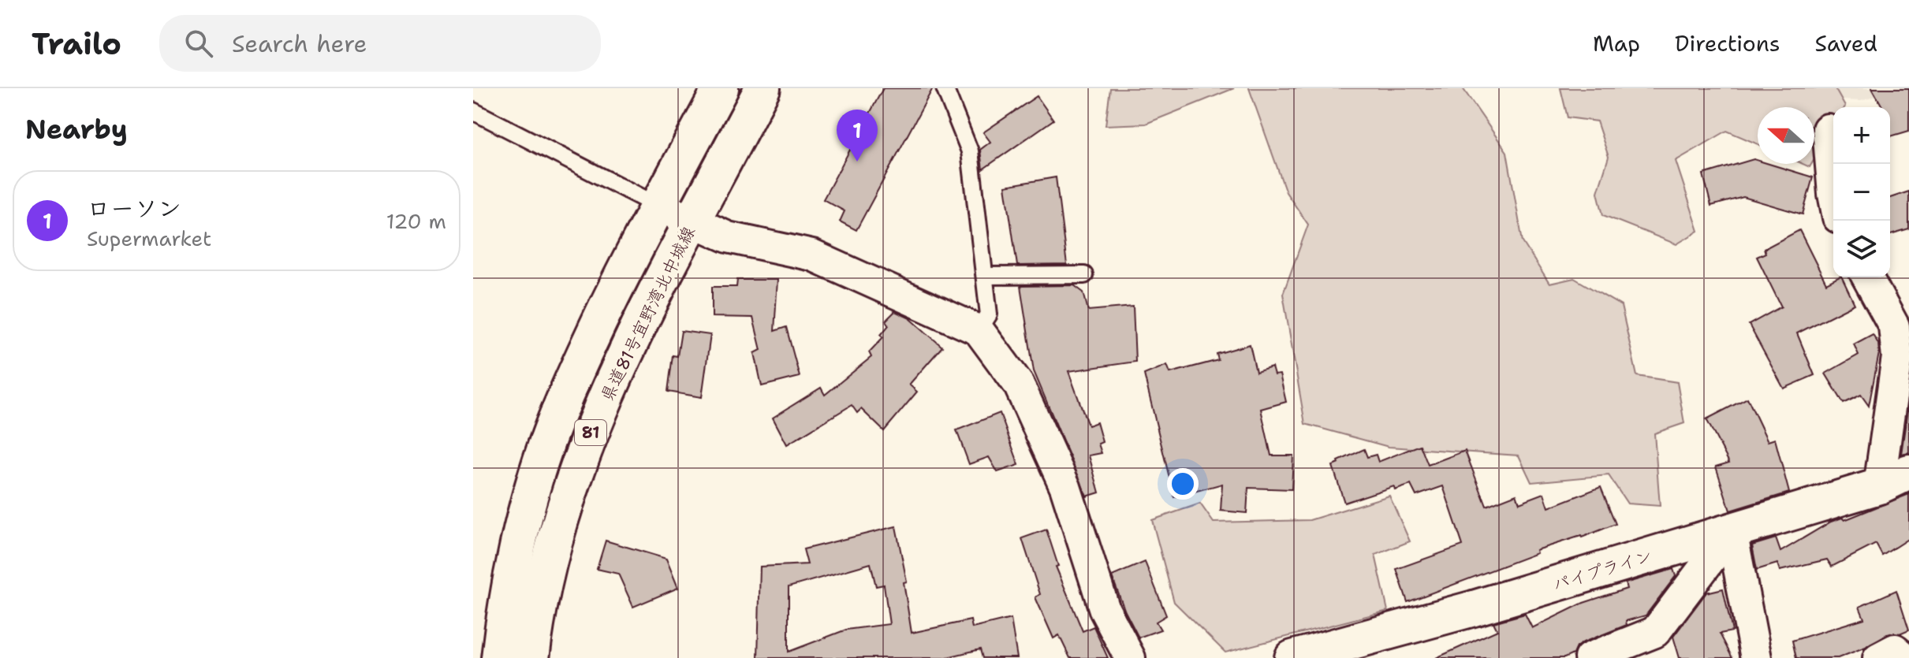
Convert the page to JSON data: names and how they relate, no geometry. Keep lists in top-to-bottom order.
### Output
{
  "streets": {
    "main road": ["県道81号宜野湾北中城線", "81", "パイプライン"]
  },
  "north": "left",
  "page": {
    "header": "Trailo",
    "search": "Search here",
    "nav": ["Map", "Directions", "Saved"],
    "heading": "Nearby",
    "map_buttons": ["+", "−"],
    "pins": "1",
    "list": [
      {
        "mark": "1",
        "name": "ローソン",
        "note": "Supermarket",
        "value": "120 m"
      }
    ]
  }
}
